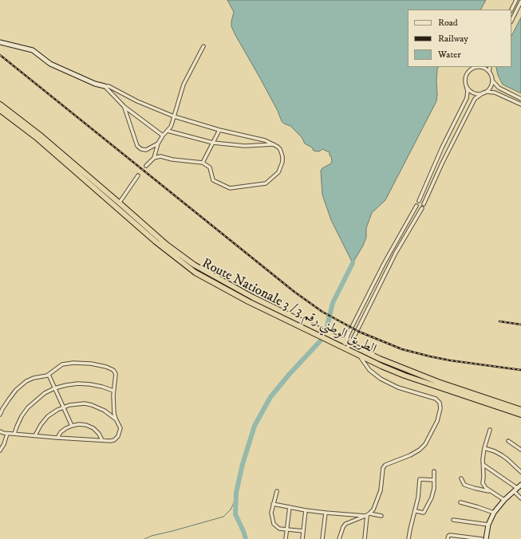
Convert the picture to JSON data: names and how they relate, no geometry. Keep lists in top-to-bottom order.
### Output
{
  "streets": {
    "highway": ["Route Nationale 3 / الطريق الوطني رقم 3"]
  },
  "legend": ["Road", "Railway", "Water"]
}
